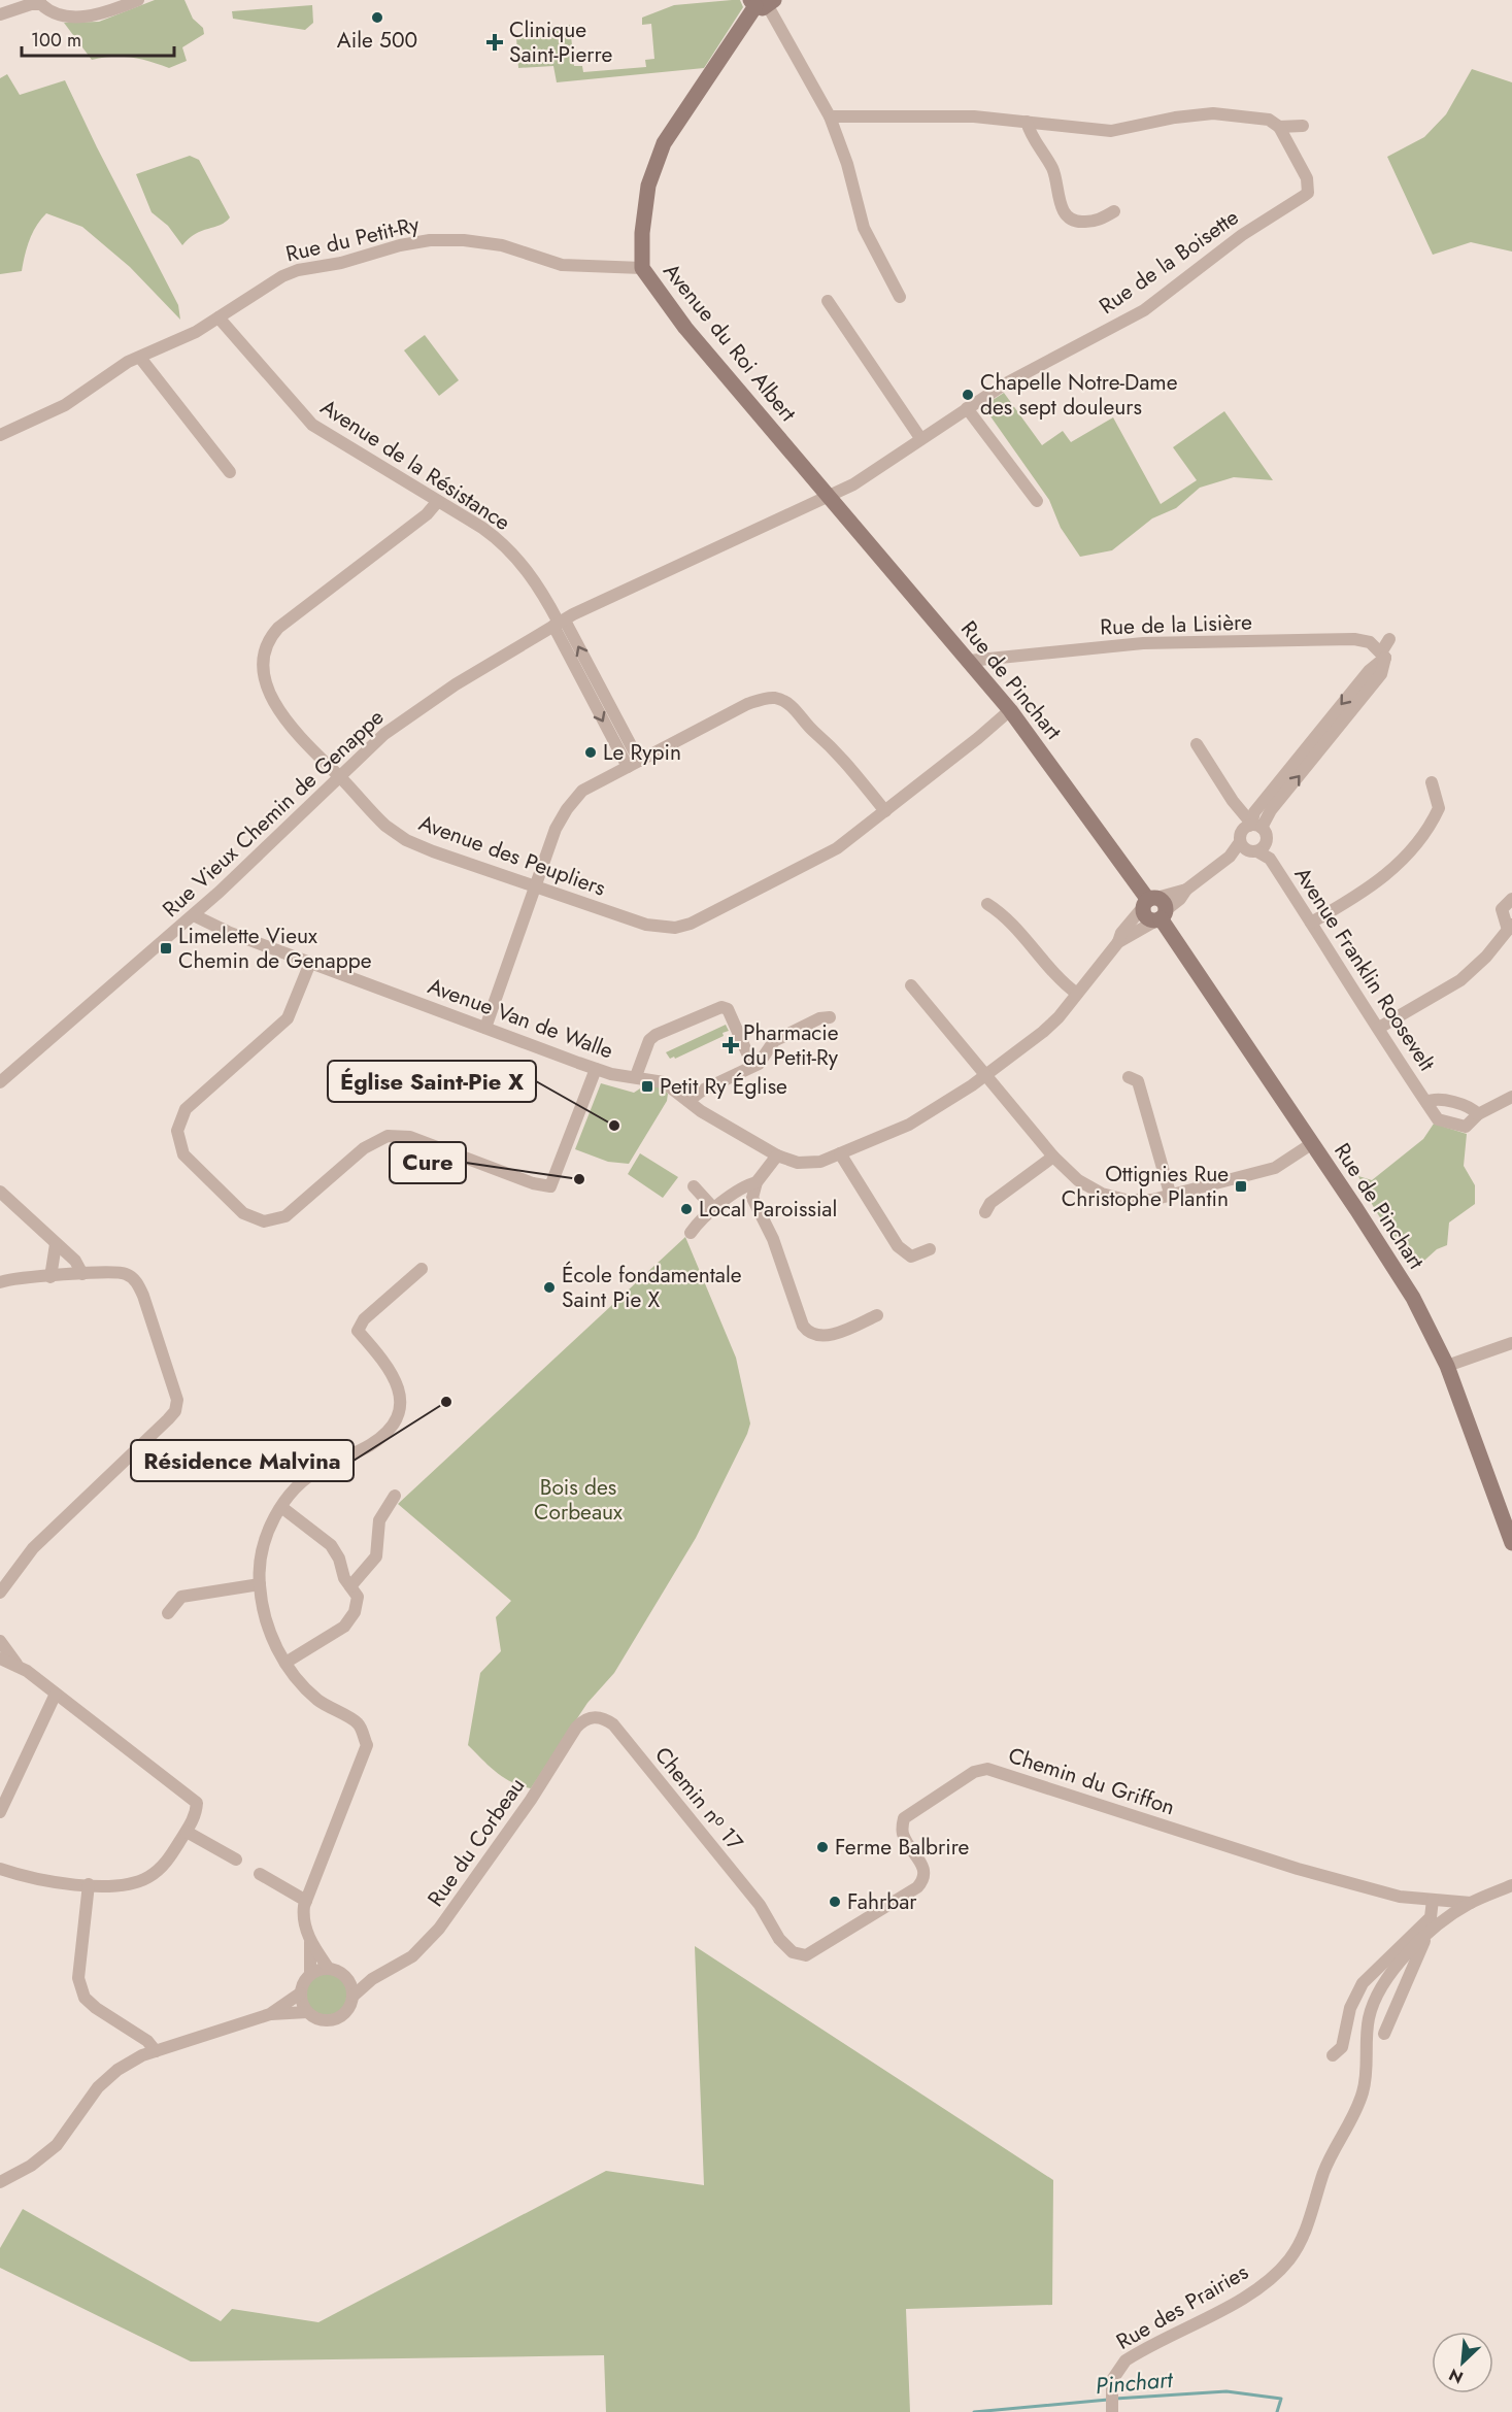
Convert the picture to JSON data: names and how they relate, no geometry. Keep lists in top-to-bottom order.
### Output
{
  "streets": {
    "main road": ["Avenue du Roi Albert", "Rue de Pinchart"],
    "street": [
      "Rue du Petit-Ry",
      "Rue de la Boisette",
      "Avenue de la Résistance",
      "Rue de la Lisière",
      "Rue Vieux Chemin de Genappe",
      "Avenue des Peupliers",
      "Avenue Franklin Roosevelt",
      "Avenue Van de Walle",
      "Chemin du Griffon",
      "Chemin nᵒ 17",
      "Rue du Corbeau",
      "Rue des Prairies"
    ]
  },
  "crossings": [
    ["Rue du Petit-Ry", "Avenue du Roi Albert"],
    ["Rue du Petit-Ry", "Avenue de la Résistance"],
    ["Rue de la Boisette", "Avenue du Roi Albert"],
    ["Rue de la Boisette", "Rue de Pinchart"],
    ["Rue de la Boisette", "Rue Vieux Chemin de Genappe"],
    ["Avenue du Roi Albert", "Rue de Pinchart"],
    ["Avenue du Roi Albert", "Rue Vieux Chemin de Genappe"],
    ["Avenue de la Résistance", "Rue Vieux Chemin de Genappe"],
    ["Avenue de la Résistance", "Avenue des Peupliers"],
    ["Rue de la Lisière", "Rue de Pinchart"],
    ["Rue de Pinchart", "Rue Vieux Chemin de Genappe"],
    ["Rue de Pinchart", "Avenue des Peupliers"],
    ["Rue de Pinchart", "Avenue Van de Walle"],
    ["Rue Vieux Chemin de Genappe", "Avenue des Peupliers"],
    ["Rue Vieux Chemin de Genappe", "Avenue Van de Walle"],
    ["Chemin du Griffon", "Chemin nᵒ 17"],
    ["Chemin du Griffon", "Rue des Prairies"],
    ["Chemin nᵒ 17", "Rue du Corbeau"]
  ],
  "water": ["Pinchart"],
  "parks": ["Bois des Corbeaux"],
  "places": {
    "other": [
      "Aile 500",
      "Chapelle Notre-Dame des sept douleurs",
      "Le Rypin",
      "Église Saint-Pie X",
      "Cure",
      "Local Paroissial",
      "École fondamentale Saint Pie X",
      "Résidence Malvina",
      "Ferme Balbrire",
      "Fahrbar"
    ],
    "health": ["Clinique Saint-Pierre", "Pharmacie du Petit-Ry"],
    "transit": ["Limelette Vieux Chemin de Genappe", "Petit Ry Église", "Ottignies Rue Christophe Plantin"]
  },
  "scale_bar": "100 m",
  "north": "bottom left"
}
